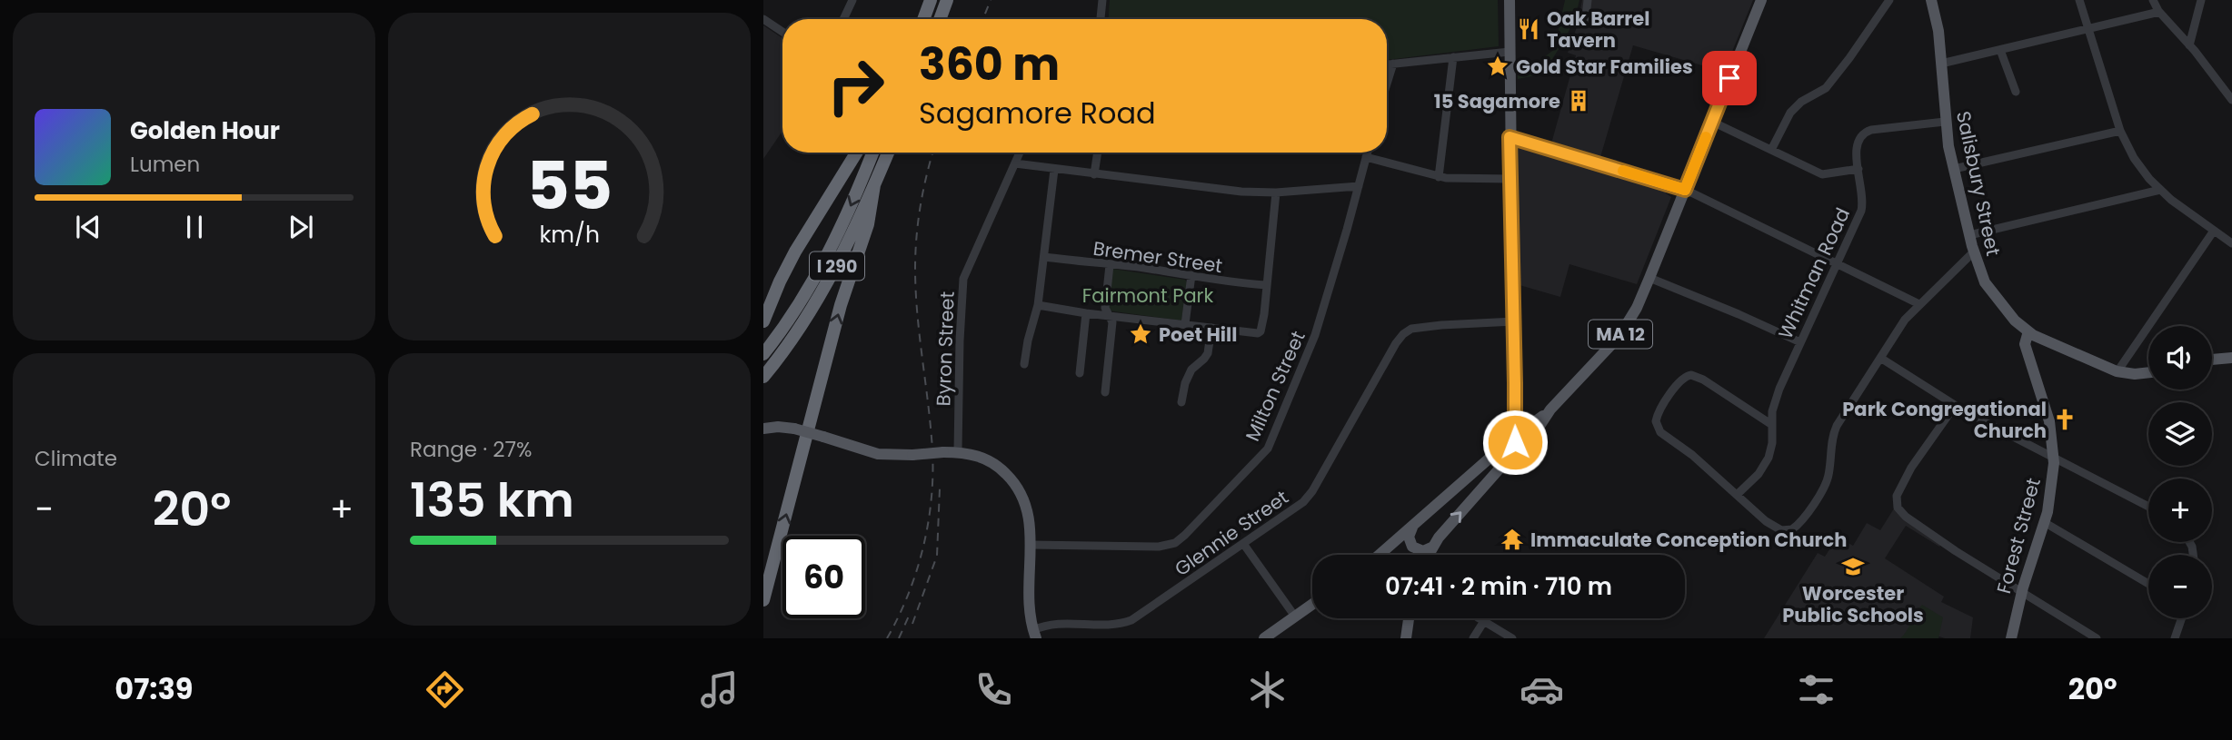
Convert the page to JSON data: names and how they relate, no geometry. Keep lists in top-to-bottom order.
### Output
{
  "streets": {
    "highway": ["I 290"],
    "main road": ["Salisbury Street", "MA 12", "Forest Street"],
    "street": [
      "Bremer Street",
      "Whitman Road",
      "Byron Street",
      "Milton Street",
      "Glennie Street"
    ]
  },
  "crossings": [
    ["Salisbury Street", "Whitman Road"],
    ["Salisbury Street", "Forest Street"]
  ],
  "parks": ["Fairmont Park"],
  "places": {
    "restaurant": ["Oak Barrel Tavern"],
    "place": ["Gold Star Families", "Poet Hill"],
    "building": ["15 Sagamore"],
    "church": ["Park Congregational Church"],
    "temple": ["Immaculate Conception Church"],
    "school or university": ["Worcester Public Schools"]
  },
  "page": {
    "turn": ["360 m", "Sagamore Road"],
    "song": ["Golden Hour", "Lumen"],
    "map_buttons": ["+", "−"],
    "tile": [
      "Climate",
      ["Range · 27%", "135 km"]
    ],
    "heat": ["−", "20°", "+"],
    "limit": "60",
    "trip": "07:41 · 2 min · 710 m",
    "tabs": ["07:39", "20°"],
    "gauge": ["55", "km/h"]
  }
}
